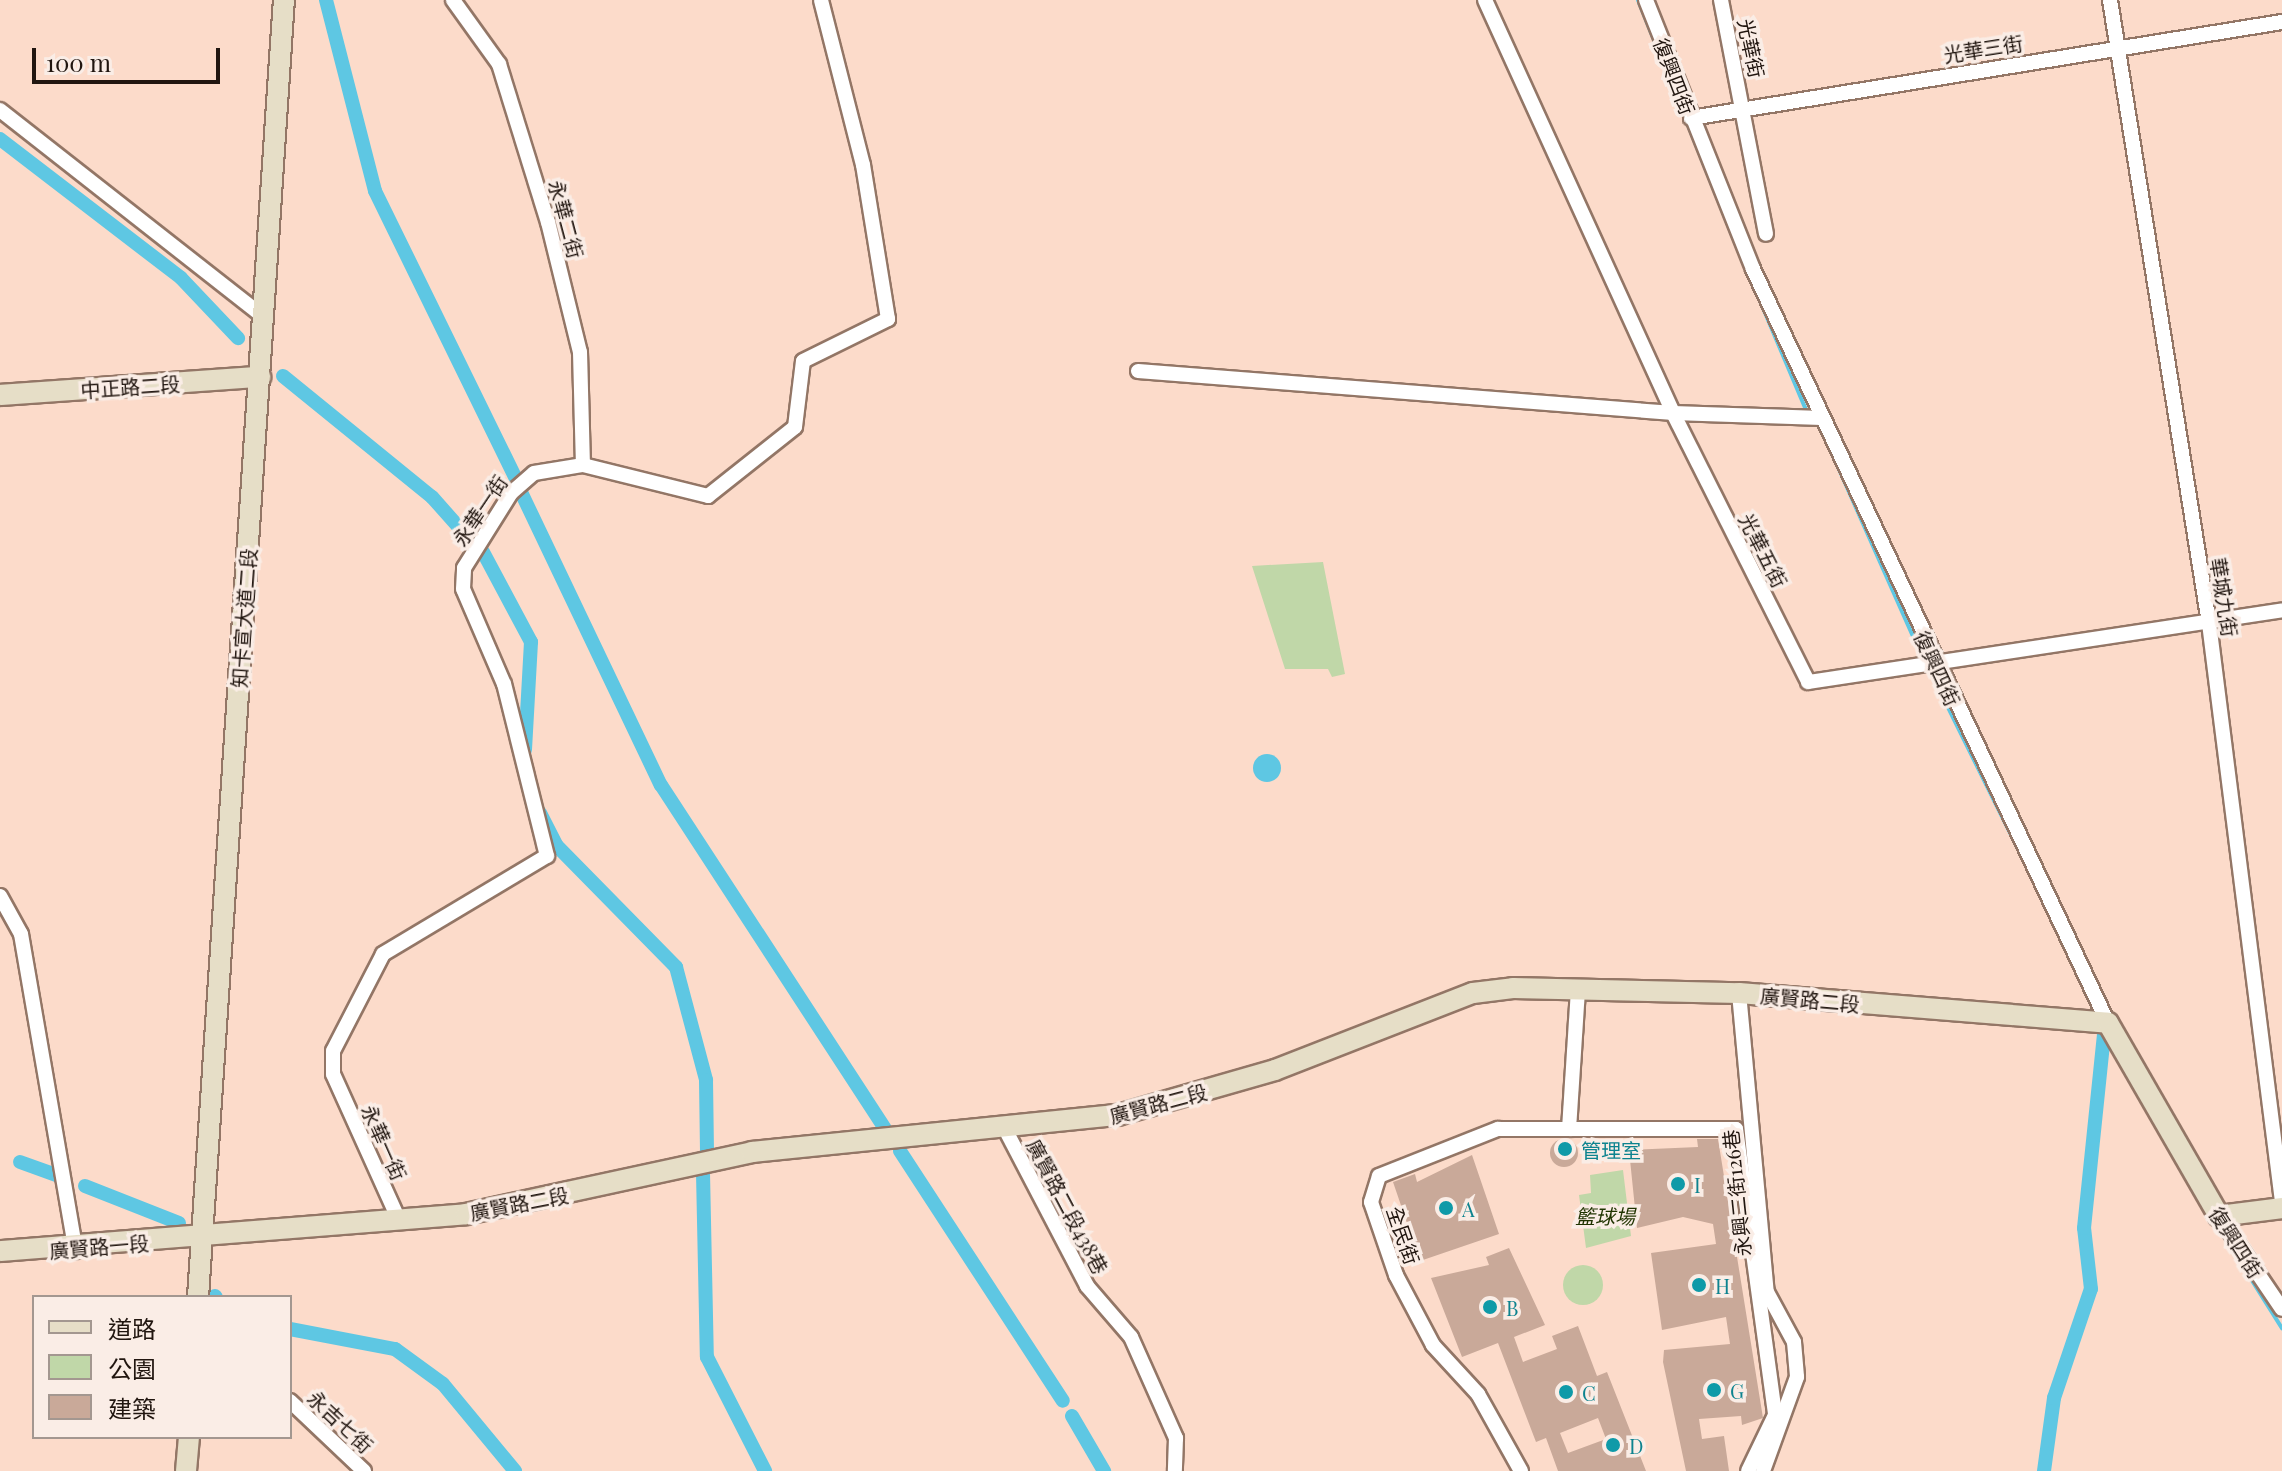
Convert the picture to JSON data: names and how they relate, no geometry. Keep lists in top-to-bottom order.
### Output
{
  "streets": {
    "street": [
      "光華街",
      "光華三街",
      "復興四街",
      "永華二街",
      "中正路二段",
      "永華一街",
      "光華五街",
      "華城九街",
      "知卡宣大道二段",
      "廣賢路二段",
      "永興二街126巷",
      "廣賢路二段438巷",
      "全民街",
      "廣賢路一段",
      "永吉七街"
    ]
  },
  "crossings": [
    ["光華街", "光華三街"],
    ["光華三街", "復興四街"],
    ["光華三街", "華城九街"],
    ["復興四街", "光華五街"],
    ["復興四街", "廣賢路二段"],
    ["永華二街", "永華一街"],
    ["中正路二段", "知卡宣大道二段"],
    ["永華一街", "廣賢路二段"],
    ["光華五街", "華城九街"],
    ["知卡宣大道二段", "廣賢路二段"],
    ["知卡宣大道二段", "廣賢路一段"],
    ["廣賢路二段", "永興二街126巷"],
    ["廣賢路二段", "廣賢路二段438巷"],
    ["廣賢路二段", "廣賢路一段"]
  ],
  "parks": ["籃球場"],
  "places": [
    "管理室",
    "I",
    "A",
    "H",
    "B",
    "G",
    "C",
    "D"
  ],
  "legend": ["道路", "公園", "建築"],
  "scale_bar": "100 m"
}
